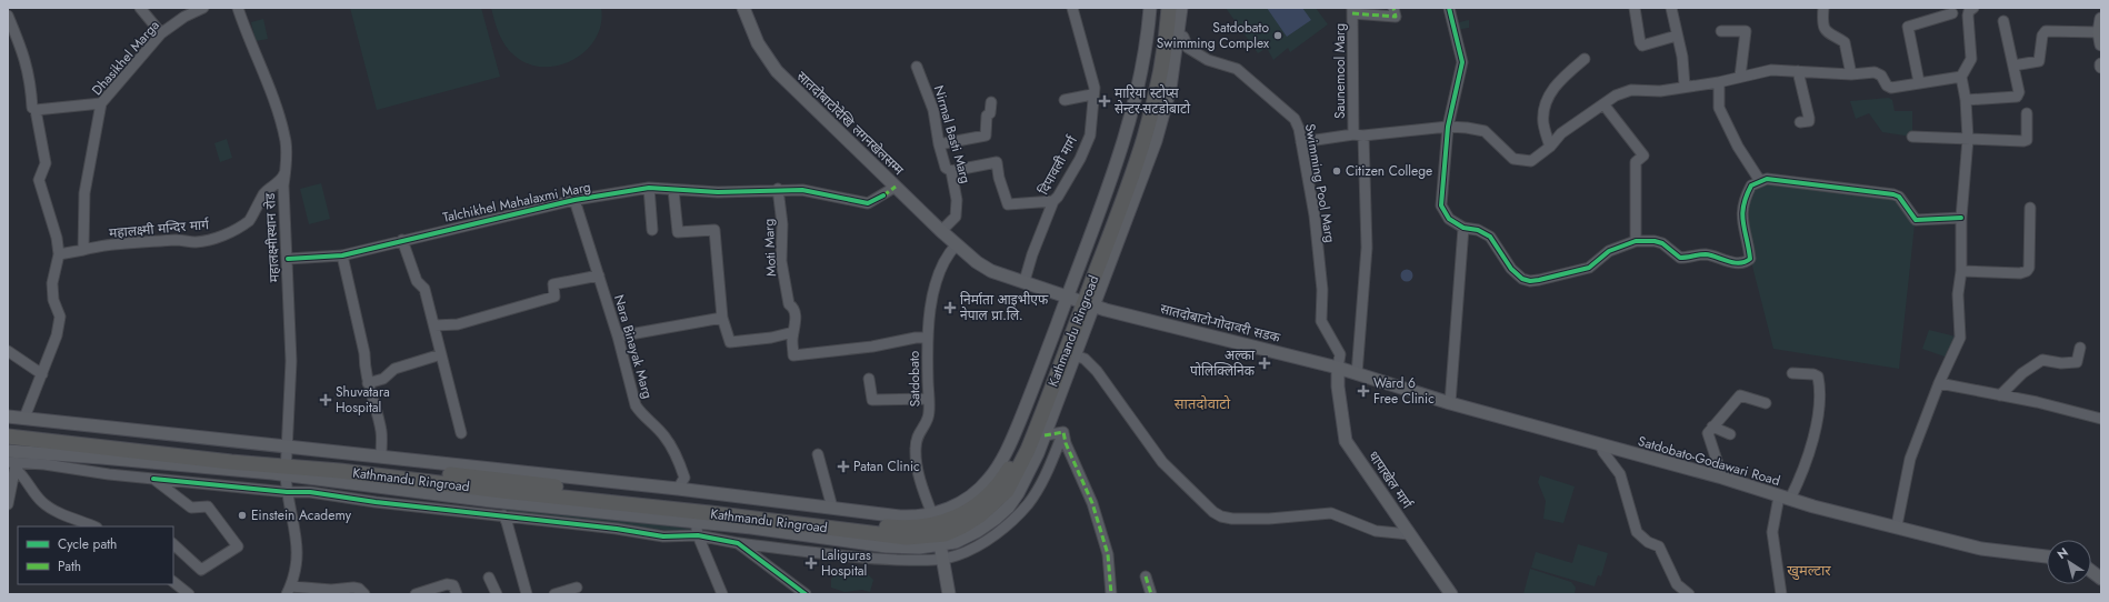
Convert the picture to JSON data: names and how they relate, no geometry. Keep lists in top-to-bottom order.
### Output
{
  "streets": {
    "highway": ["Kathmandu Ringroad"],
    "main road": [
      "सातदोबाटोदेखि लगनखेलसम्म",
      "सातदोबाटो-गोदावरी सडक",
      "Satdobato-Godawari Road",
      "धापाखेल मार्ग"
    ],
    "street": [
      "Dhasikhel Marga",
      "Saunemool Marg",
      "Nirmal Basti Marg",
      "दिपावली मार्ग",
      "Swimming Pool Marg",
      "Talchikhel Mahalaxmi Marg",
      "महालक्ष्मी मन्दिर मार्ग",
      "महालक्ष्मीस्थान रोड",
      "Moti Marg",
      "Nara Binayak Marg",
      "Satdobato"
    ]
  },
  "crossings": [
    ["Dhasikhel Marga", "महालक्ष्मी मन्दिर मार्ग"],
    ["Saunemool Marg", "सातदोबाटो-गोदावरी सडक"],
    ["Saunemool Marg", "Satdobato-Godawari Road"],
    ["सातदोबाटोदेखि लगनखेलसम्म", "Nirmal Basti Marg"],
    ["सातदोबाटोदेखि लगनखेलसम्म", "दिपावली मार्ग"],
    ["सातदोबाटोदेखि लगनखेलसम्म", "Talchikhel Mahalaxmi Marg"],
    ["सातदोबाटोदेखि लगनखेलसम्म", "सातदोबाटो-गोदावरी सडक"],
    ["सातदोबाटोदेखि लगनखेलसम्म", "Satdobato"],
    ["दिपावली मार्ग", "सातदोबाटो-गोदावरी सडक"],
    ["Swimming Pool Marg", "सातदोबाटो-गोदावरी सडक"],
    ["Swimming Pool Marg", "धापाखेल मार्ग"],
    ["Talchikhel Mahalaxmi Marg", "महालक्ष्मीस्थान रोड"],
    ["Talchikhel Mahalaxmi Marg", "Moti Marg"],
    ["Talchikhel Mahalaxmi Marg", "Nara Binayak Marg"],
    ["महालक्ष्मी मन्दिर मार्ग", "महालक्ष्मीस्थान रोड"],
    ["महालक्ष्मीस्थान रोड", "Kathmandu Ringroad"],
    ["Moti Marg", "Satdobato"],
    ["सातदोबाटो-गोदावरी सडक", "Kathmandu Ringroad"],
    ["सातदोबाटो-गोदावरी सडक", "Satdobato-Godawari Road"],
    ["सातदोबाटो-गोदावरी सडक", "धापाखेल मार्ग"],
    ["Kathmandu Ringroad", "Satdobato"]
  ],
  "districts": ["सातदोवाटो", "खुमल्टार"],
  "places": {
    "other": ["Satdobato Swimming Complex", "Citizen College", "Einstein Academy"],
    "health": [
      "मारिया स्टोप्स सेन्टर-सटडोबाटो",
      "निर्माता आइभीएफ नेपाल प्रा.लि.",
      "अल्का पोलिक्लिनिक",
      "Ward 6 Free Clinic",
      "Shuvatara Hospital",
      "Patan Clinic",
      "Laliguras Hospital"
    ]
  },
  "legend": ["Cycle path", "Path"],
  "north": "top left"
}
